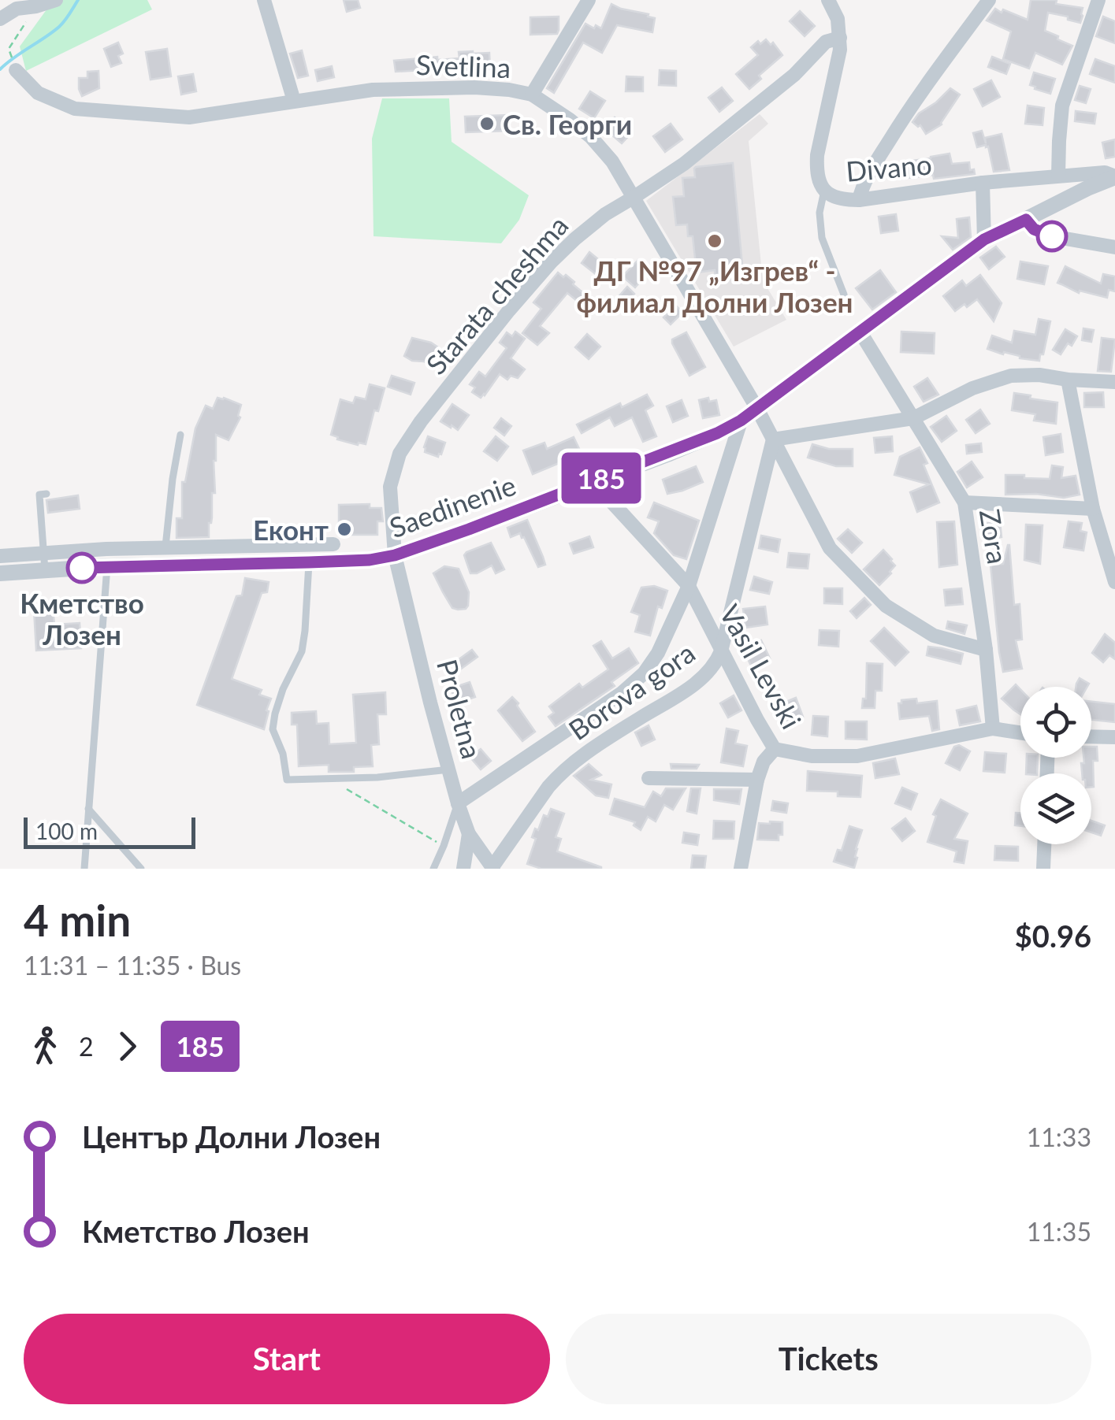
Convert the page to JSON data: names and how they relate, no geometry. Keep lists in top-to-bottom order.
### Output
{
  "streets": {
    "street": [
      "Svetlina",
      "Divano",
      "Starata cheshma",
      "Saedinenie",
      "Zora",
      "Vasil Levski",
      "Borova gora",
      "Proletna"
    ]
  },
  "crossings": [
    ["Svetlina", "Starata cheshma"],
    ["Svetlina", "Saedinenie"],
    ["Svetlina", "Zora"],
    ["Svetlina", "Borova gora"],
    ["Divano", "Starata cheshma"],
    ["Divano", "Saedinenie"],
    ["Starata cheshma", "Saedinenie"],
    ["Starata cheshma", "Proletna"],
    ["Saedinenie", "Zora"],
    ["Saedinenie", "Vasil Levski"],
    ["Saedinenie", "Borova gora"],
    ["Saedinenie", "Proletna"],
    ["Zora", "Vasil Levski"],
    ["Vasil Levski", "Borova gora"],
    ["Borova gora", "Proletna"]
  ],
  "places": [
    "Св. Георги",
    "ДГ №97 „Изгрев“ - филиал Долни Лозен",
    "Еконт",
    "Кметство Лозен"
  ],
  "lines": ["bus line 185"],
  "scale_bar": "100 m",
  "page": {
    "on_map": "185",
    "scale": "100 m",
    "heading": ["4 min", "11:31 – 11:35 · Bus", "$0.96"],
    "legs": ["2", "185"],
    "list": [
      {
        "name": "Център Долни Лозен",
        "value": "11:33"
      },
      {
        "name": "Кметство Лозен",
        "value": "11:35"
      }
    ],
    "buttons": ["Start", "Tickets"]
  }
}
